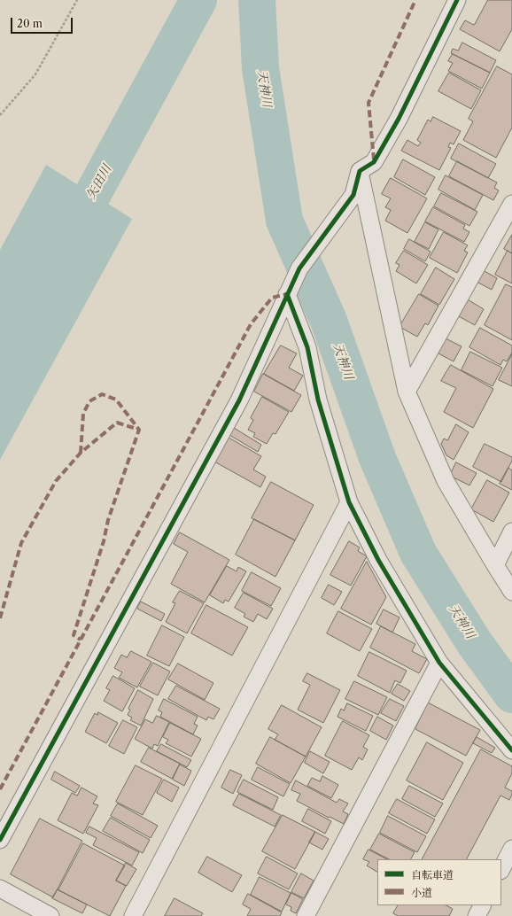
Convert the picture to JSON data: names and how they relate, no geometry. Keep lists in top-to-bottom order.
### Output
{
  "water": ["天神川", "矢田川"],
  "legend": ["自転車道", "小道"],
  "scale_bar": "20 m"
}
